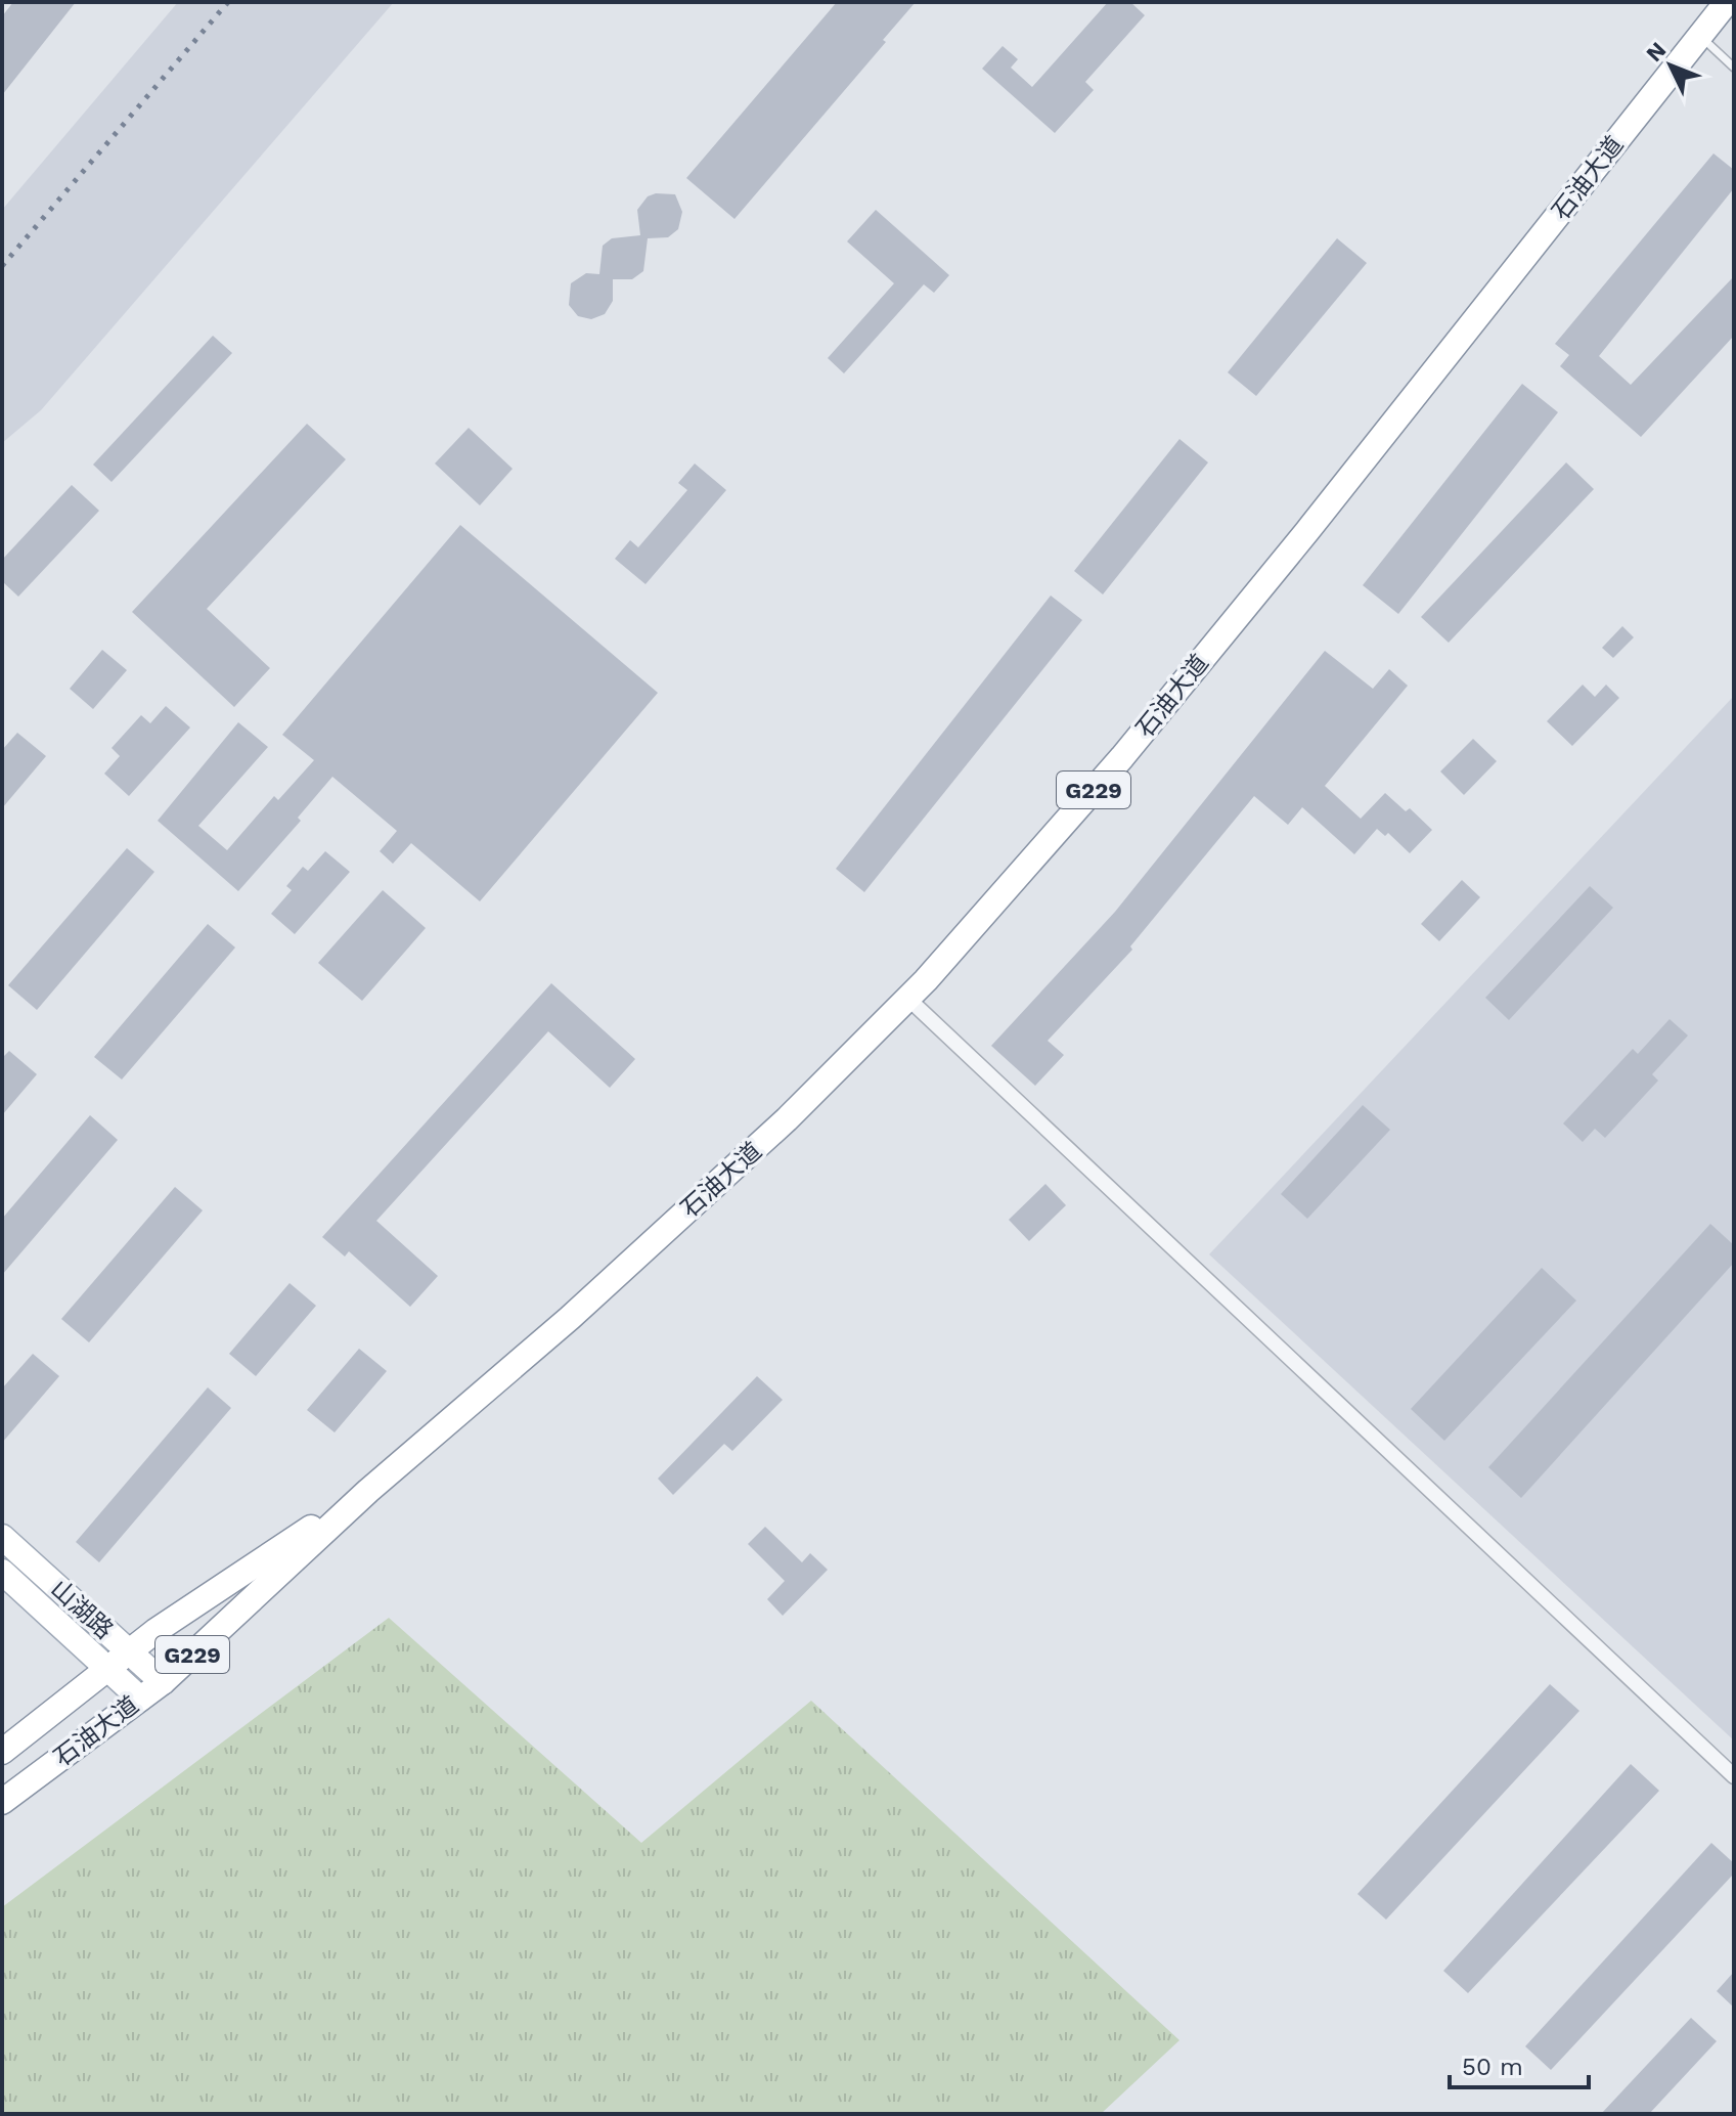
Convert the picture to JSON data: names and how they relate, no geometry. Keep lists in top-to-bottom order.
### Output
{
  "streets": {
    "main road": ["石油大道", "G229", "山湖路"]
  },
  "crossings": [
    ["石油大道", "山湖路"]
  ],
  "scale_bar": "50 m",
  "north": "top left"
}
